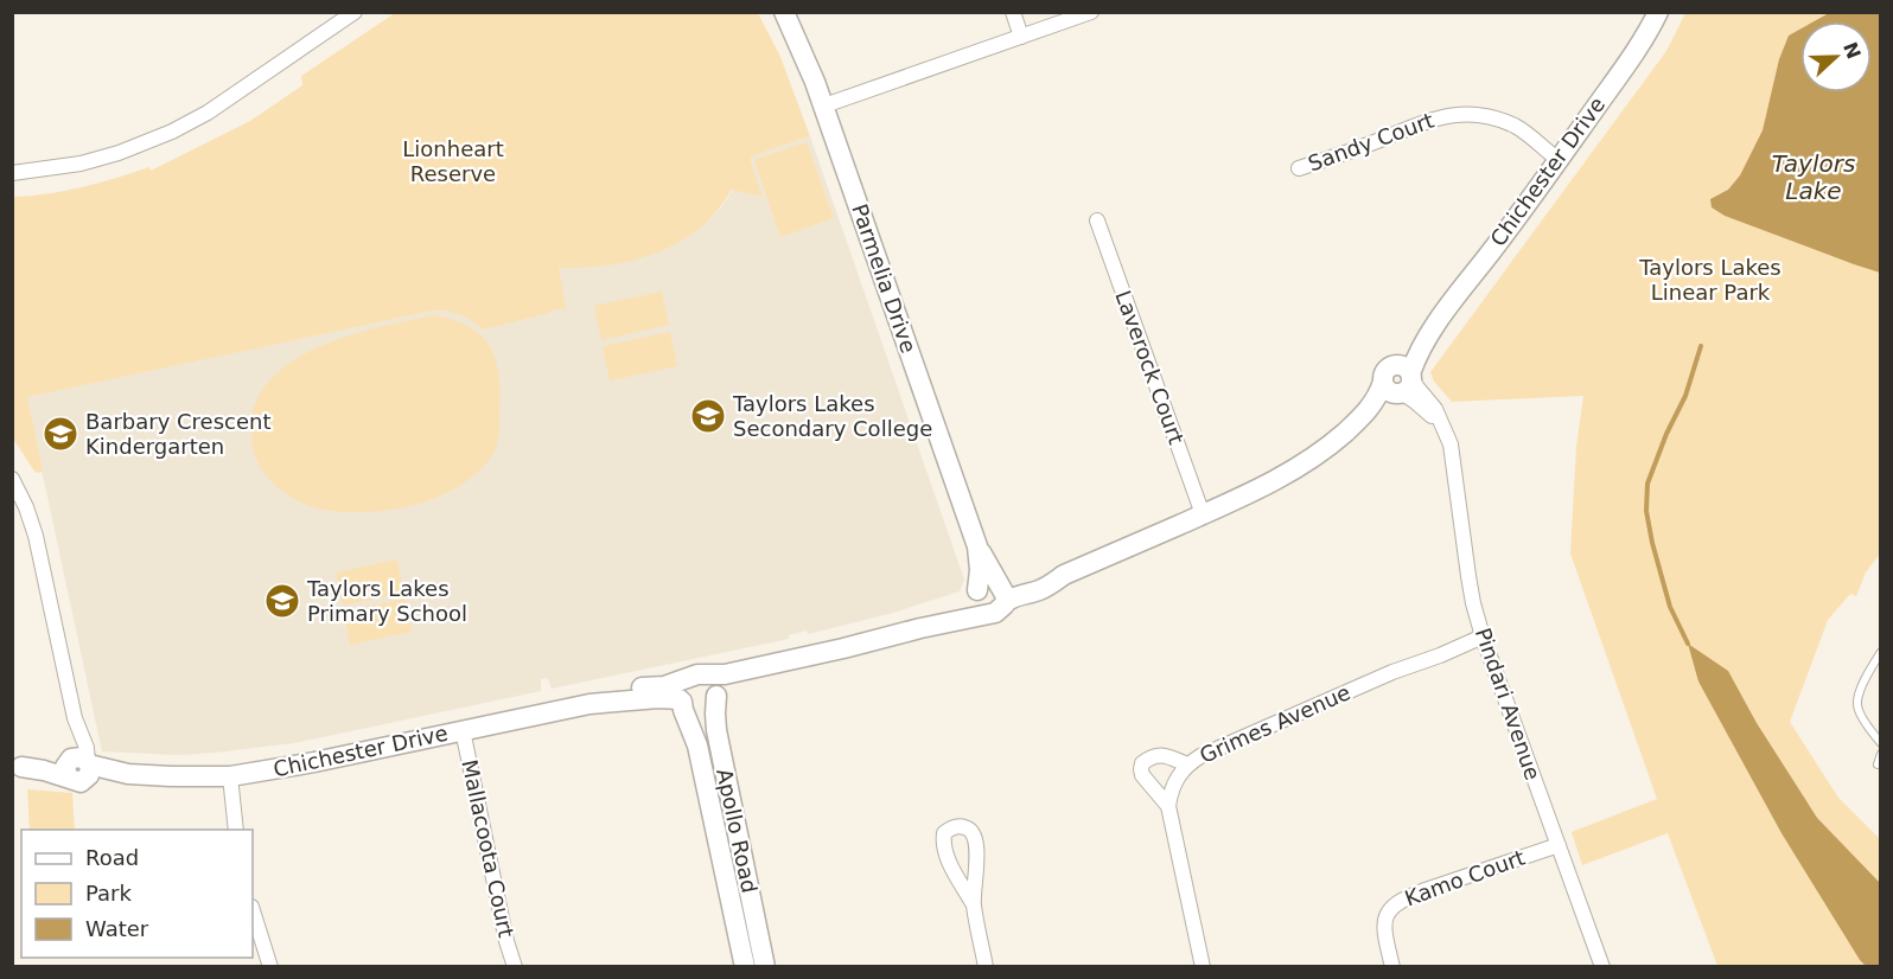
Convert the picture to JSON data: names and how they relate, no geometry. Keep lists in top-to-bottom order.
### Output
{
  "streets": {
    "street": [
      "Sandy Court",
      "Chichester Drive",
      "Parmelia Drive",
      "Laverock Court",
      "Pindari Avenue",
      "Grimes Avenue",
      "Apollo Road",
      "Mallacoota Court",
      "Kamo Court"
    ]
  },
  "crossings": [
    ["Sandy Court", "Chichester Drive"],
    ["Chichester Drive", "Parmelia Drive"],
    ["Chichester Drive", "Laverock Court"],
    ["Chichester Drive", "Pindari Avenue"],
    ["Chichester Drive", "Apollo Road"],
    ["Chichester Drive", "Mallacoota Court"],
    ["Pindari Avenue", "Grimes Avenue"],
    ["Pindari Avenue", "Kamo Court"]
  ],
  "water": ["Taylors Lake"],
  "parks": ["Lionheart Reserve", "Taylors Lakes Linear Park"],
  "places": {
    "school or university": ["Taylors Lakes Secondary College", "Barbary Crescent Kindergarten", "Taylors Lakes Primary School"]
  },
  "legend": ["Road", "Park", "Water"],
  "north": "right"
}
